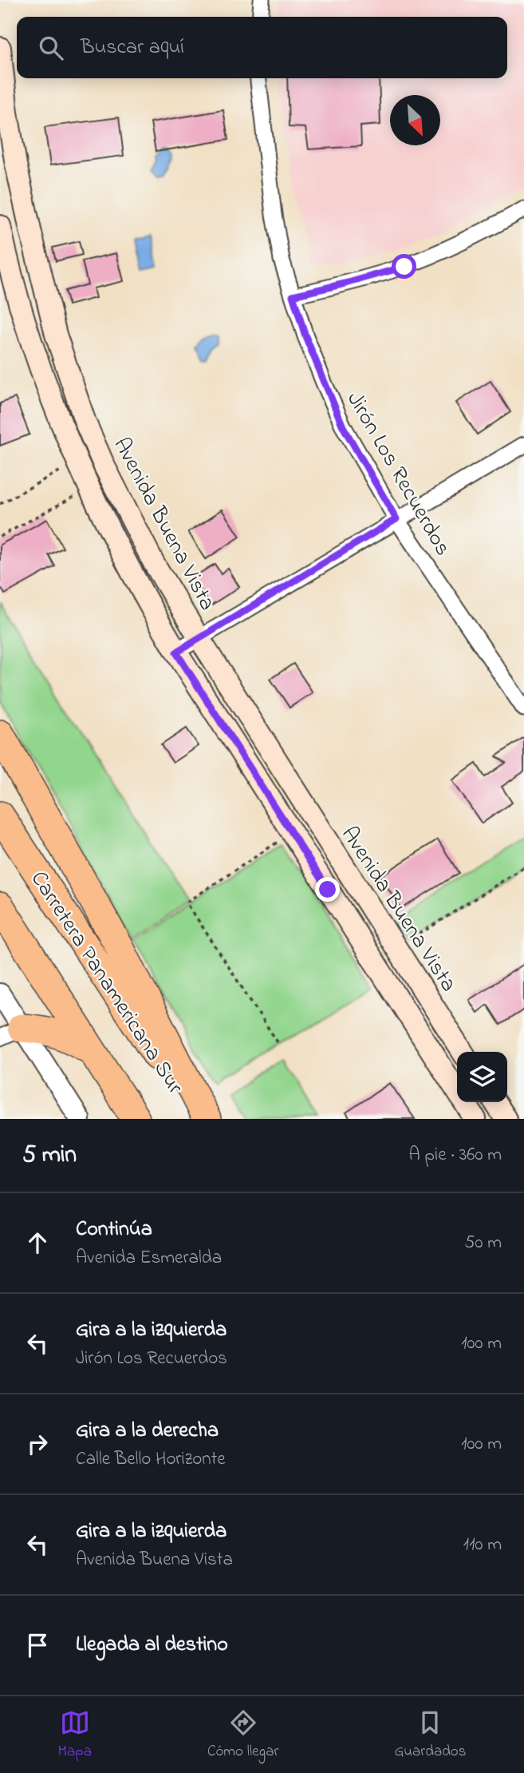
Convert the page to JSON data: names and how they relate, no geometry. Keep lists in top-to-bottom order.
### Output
{
  "streets": {
    "highway": ["Carretera Panamericana Sur"],
    "main road": ["Avenida Buena Vista"],
    "street": ["Jirón Los Recuerdos"]
  },
  "north": "bottom right",
  "page": {
    "search": "Buscar aquí",
    "heading": ["5 min", "A pie · 360 m"],
    "list": [
      ["Continúa", "Avenida Esmeralda", "50 m"],
      ["Gira a la izquierda", "Jirón Los Recuerdos", "100 m"],
      ["Gira a la derecha", "Calle Bello Horizonte", "100 m"],
      ["Gira a la izquierda", "Avenida Buena Vista", "110 m"],
      "Llegada al destino"
    ],
    "nav": ["Mapa", "Cómo llegar", "Guardados"]
  }
}
